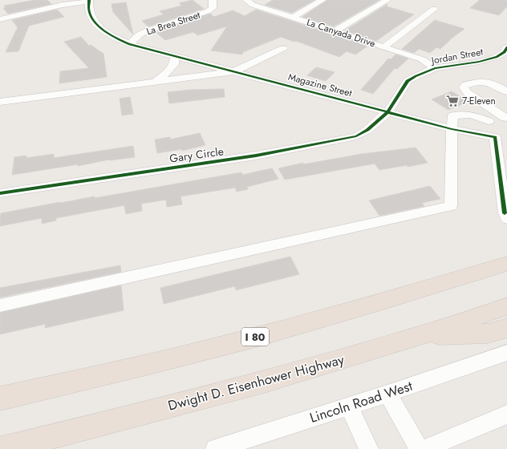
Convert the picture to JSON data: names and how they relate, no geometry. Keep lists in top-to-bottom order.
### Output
{
  "streets": {
    "highway": ["I 80", "Dwight D. Eisenhower Highway"],
    "street": [
      "La Brea Street",
      "La Canyada Drive",
      "Jordan Street",
      "Magazine Street",
      "Gary Circle",
      "Lincoln Road West"
    ]
  },
  "crossings": [
    ["La Brea Street", "Magazine Street"],
    ["La Canyada Drive", "Jordan Street"],
    ["Jordan Street", "Magazine Street"],
    ["Jordan Street", "Gary Circle"],
    ["Magazine Street", "Gary Circle"]
  ],
  "places": {
    "supermarket": ["7-Eleven"]
  }
}
